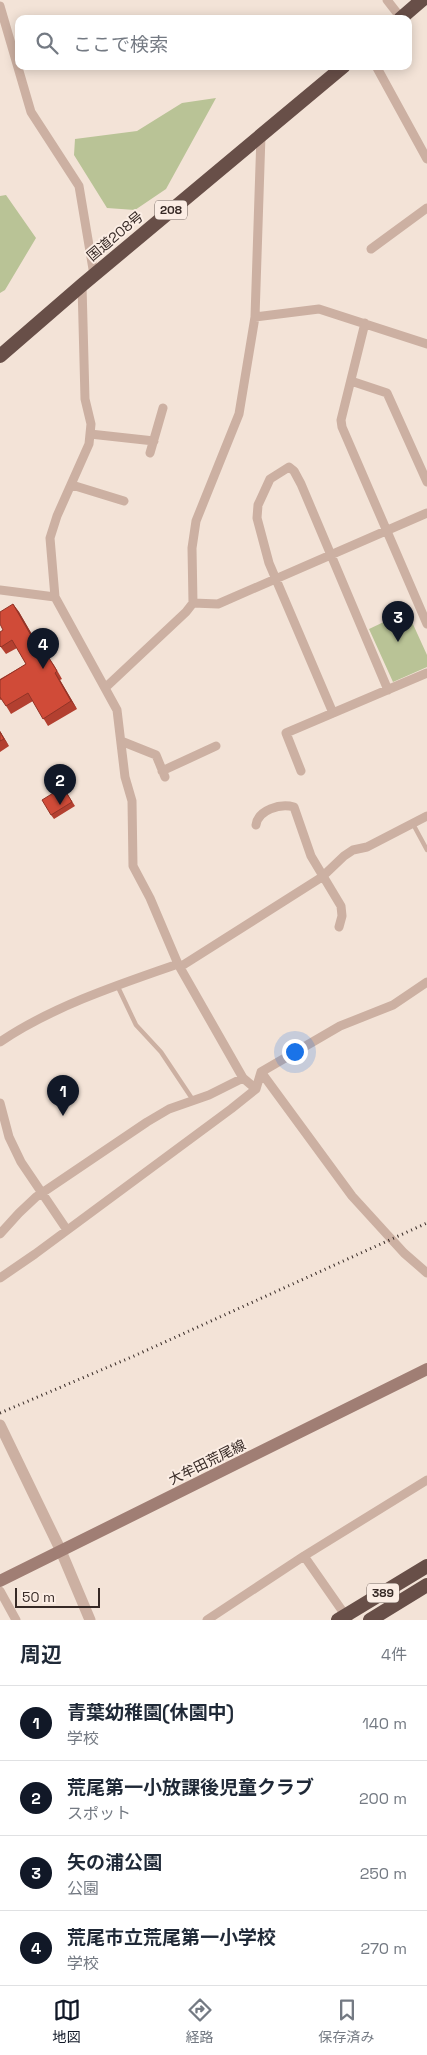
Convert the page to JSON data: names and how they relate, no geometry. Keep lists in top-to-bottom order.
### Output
{
  "streets": {
    "highway": ["208", "国道208号", "389"],
    "main road": ["大牟田荒尾線"]
  },
  "scale_bar": "50 m",
  "page": {
    "search": "ここで検索",
    "pins": [
      "3",
      "4",
      "2",
      "1"
    ],
    "scale": "50 m",
    "heading": ["周辺", "4件"],
    "list": [
      {
        "mark": "1",
        "name": "青葉幼稚園(休園中)",
        "note": "学校",
        "value": "140 m"
      },
      {
        "mark": "2",
        "name": "荒尾第一小放課後児童クラブ",
        "note": "スポット",
        "value": "200 m"
      },
      {
        "mark": "3",
        "name": "矢の浦公園",
        "note": "公園",
        "value": "250 m"
      },
      {
        "mark": "4",
        "name": "荒尾市立荒尾第一小学校",
        "note": "学校",
        "value": "270 m"
      }
    ],
    "nav": ["地図", "経路", "保存済み"]
  }
}
